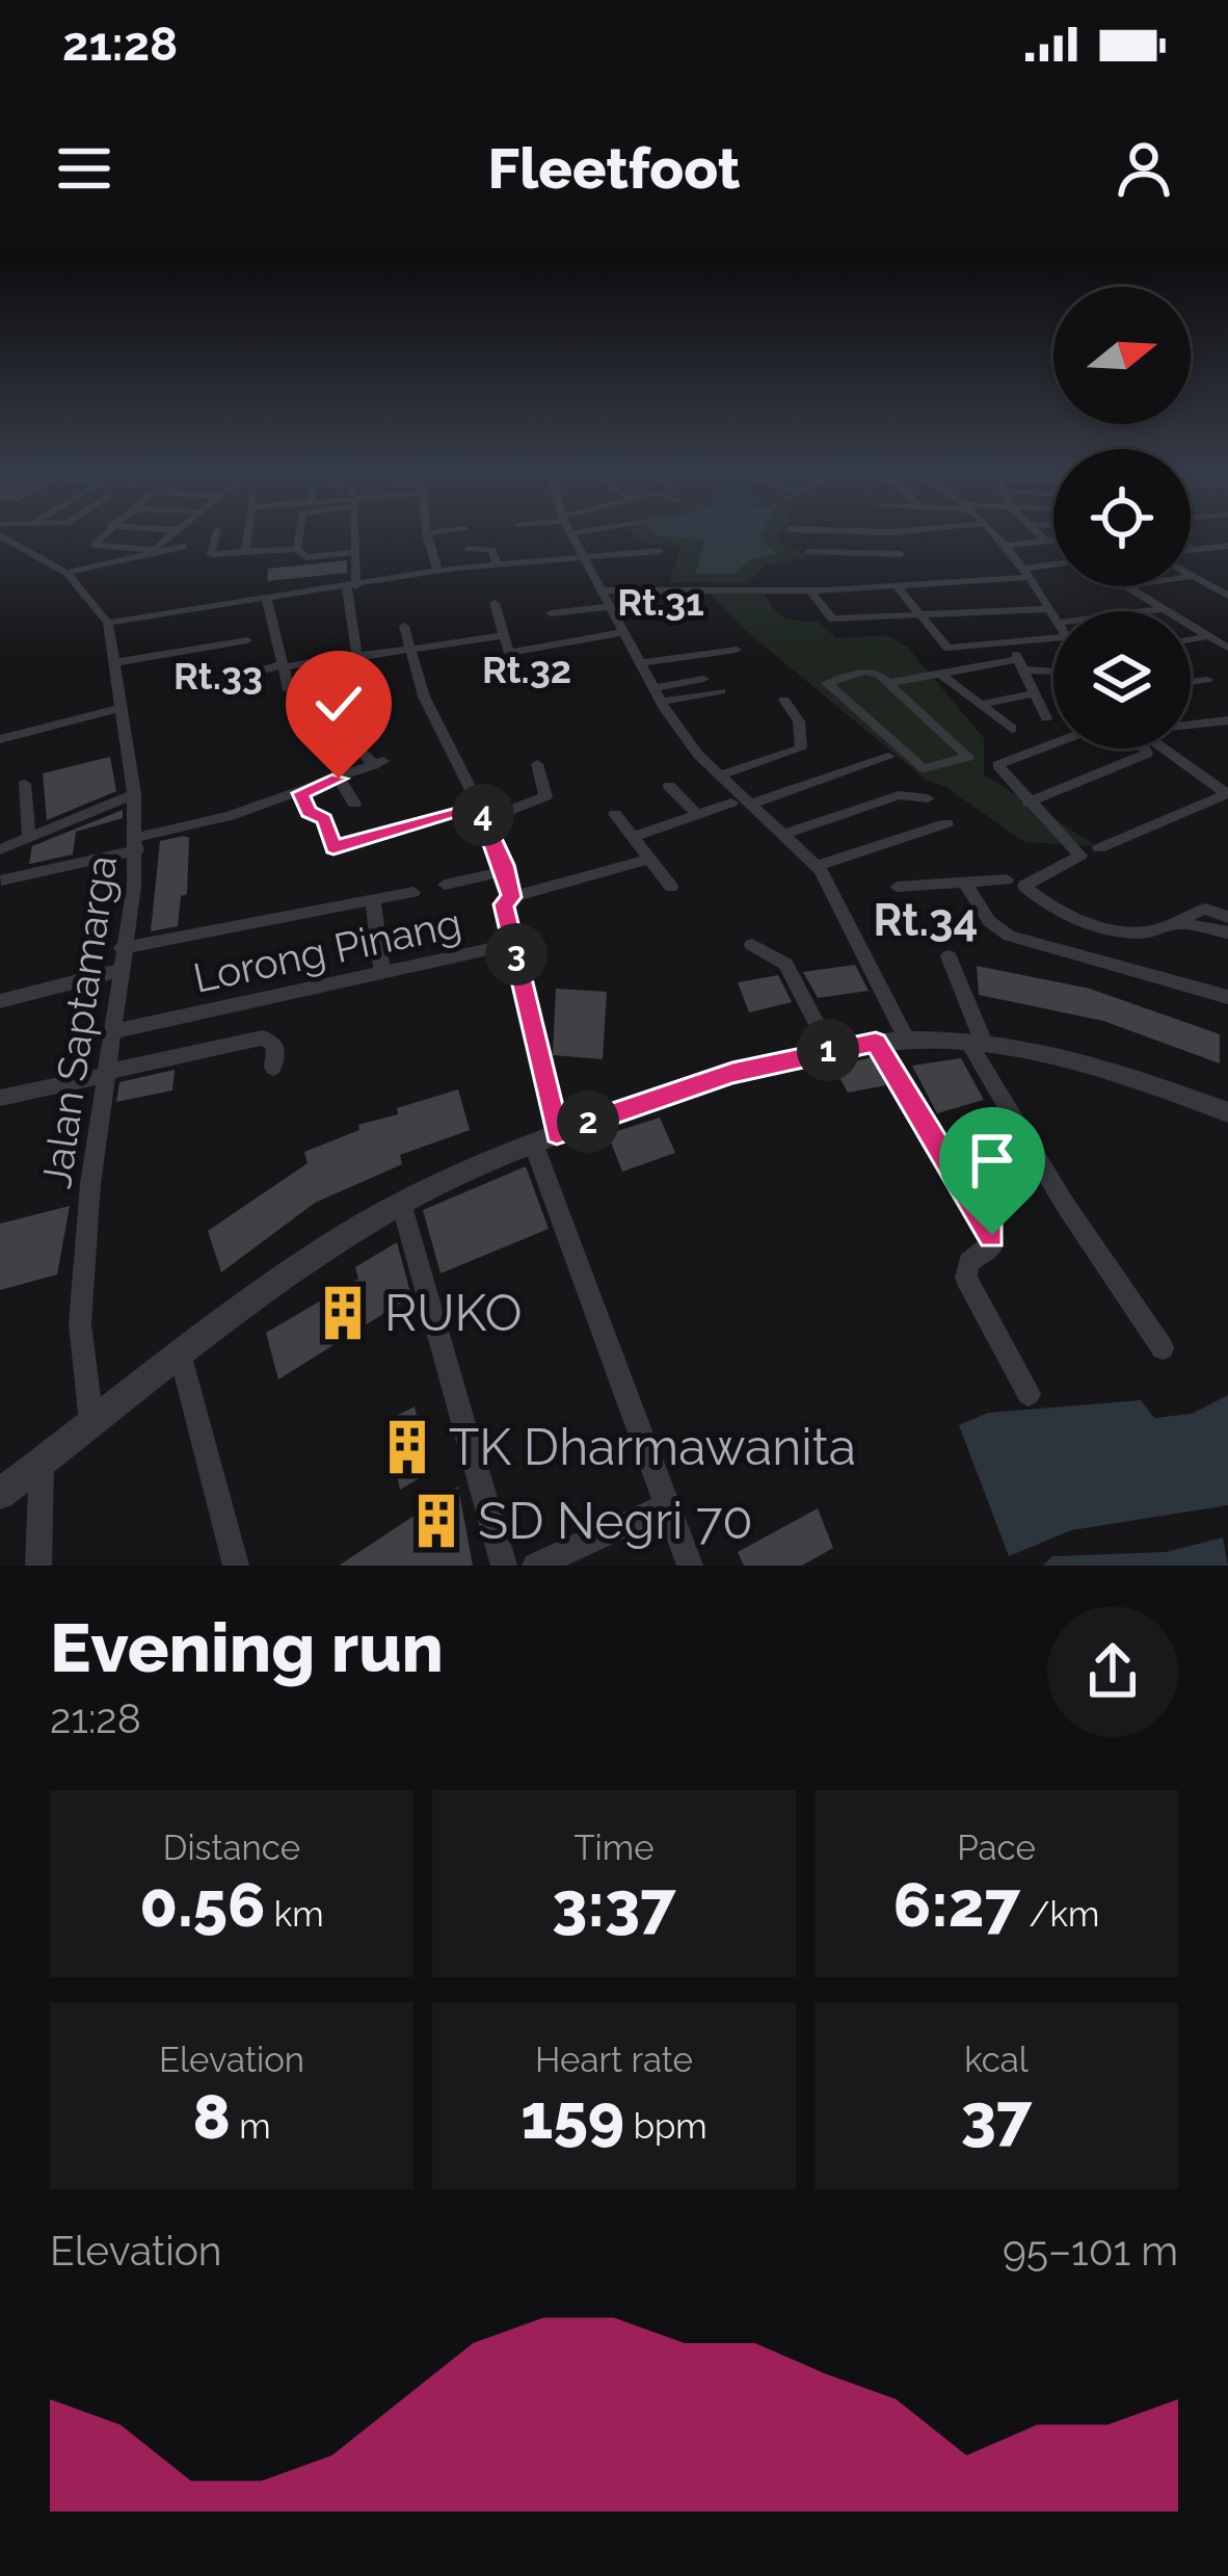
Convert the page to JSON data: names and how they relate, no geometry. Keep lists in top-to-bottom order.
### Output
{
  "streets": {
    "street": ["Lorong Pinang", "Jalan Saptamarga"]
  },
  "crossings": [
    ["Lorong Pinang", "Jalan Saptamarga"]
  ],
  "districts": [
    "Rt.31",
    "Rt.32",
    "Rt.33",
    "Rt.34"
  ],
  "places": {
    "building": ["RUKO", "TK Dharmawanita", "SD Negri 70"]
  },
  "north": "right",
  "page": {
    "status": "21:28",
    "header": "Fleetfoot",
    "pins": [
      "4",
      "3",
      "1",
      "2"
    ],
    "heading": ["Evening run", "21:28"],
    "stats": [
      ["Distance", "0.56 km"],
      ["Time", "3:37"],
      ["Pace", "6:27 /km"],
      ["Elevation", "8 m"],
      ["Heart rate", "159 bpm"],
      ["kcal", "37"]
    ],
    "chart": ["Elevation", "95–101 m"]
  }
}
